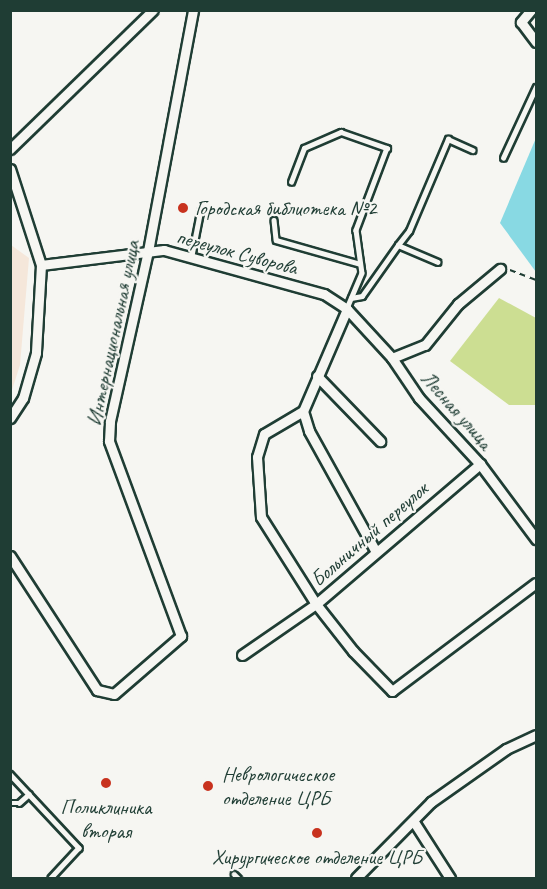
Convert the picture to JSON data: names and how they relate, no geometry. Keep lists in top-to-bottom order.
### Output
{
  "streets": {
    "street": [
      "переулок Суворова",
      "Интернациональная улица",
      "Лесная улица",
      "Больничный переулок"
    ]
  },
  "crossings": [
    ["переулок Суворова", "Интернациональная улица"],
    ["переулок Суворова", "Лесная улица"],
    ["Лесная улица", "Больничный переулок"]
  ],
  "places": [
    "Городская библиотека №2",
    "Поликлиника вторая",
    "Неврологическое отделение ЦРБ",
    "Хирургическое отделение ЦРБ"
  ]
}
